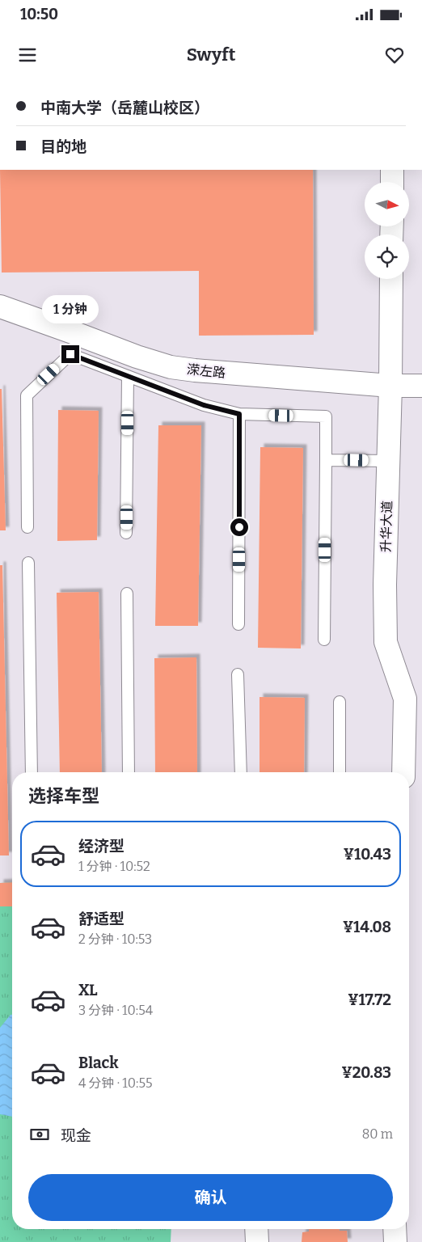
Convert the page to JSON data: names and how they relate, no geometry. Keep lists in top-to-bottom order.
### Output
{
  "streets": {
    "street": ["溁左路", "升华大道"]
  },
  "crossings": [
    ["溁左路", "升华大道"]
  ],
  "north": "right",
  "page": {
    "status": "10:50",
    "header": "Swyft",
    "banner": ["中南大学（岳麓山校区）", "目的地"],
    "bubble": "1 分钟",
    "heading": "选择车型",
    "list": [
      {
        "name": "经济型",
        "note": "1 分钟 · 10:52",
        "value": "¥10.43"
      },
      {
        "name": "舒适型",
        "note": "2 分钟 · 10:53",
        "value": "¥14.08"
      },
      {
        "name": "XL",
        "note": "3 分钟 · 10:54",
        "value": "¥17.72"
      },
      {
        "name": "Black",
        "note": "4 分钟 · 10:55",
        "value": "¥20.83"
      }
    ],
    "pay": ["现金", "80 m"],
    "buttons": "确认"
  }
}
